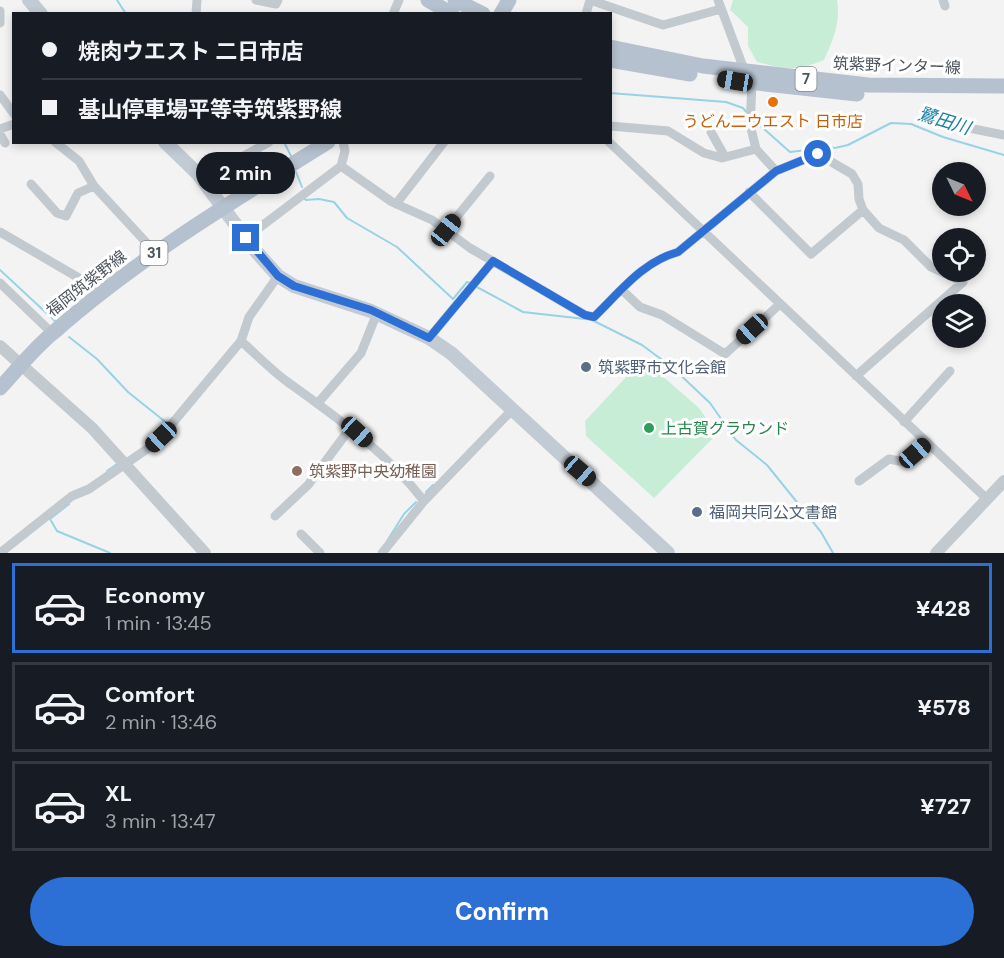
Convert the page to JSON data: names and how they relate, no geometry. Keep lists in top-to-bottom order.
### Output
{
  "streets": {
    "main road": [
      "筑紫野インター線",
      "7",
      "31",
      "福岡筑紫野線"
    ]
  },
  "water": ["鷺田川"],
  "places": [
    "うどん二ウエスト 日市店",
    "筑紫野市文化会館",
    "上古賀グラウンド",
    "筑紫野中央幼稚園",
    "福岡共同公文書館"
  ],
  "north": "bottom right",
  "page": {
    "banner": ["焼肉ウエスト 二日市店", "基山停車場平等寺筑紫野線"],
    "bubble": "2 min",
    "list": [
      {
        "name": "Economy",
        "note": "1 min · 13:45",
        "value": "¥428"
      },
      {
        "name": "Comfort",
        "note": "2 min · 13:46",
        "value": "¥578"
      },
      {
        "name": "XL",
        "note": "3 min · 13:47",
        "value": "¥727"
      }
    ],
    "buttons": "Confirm"
  }
}
